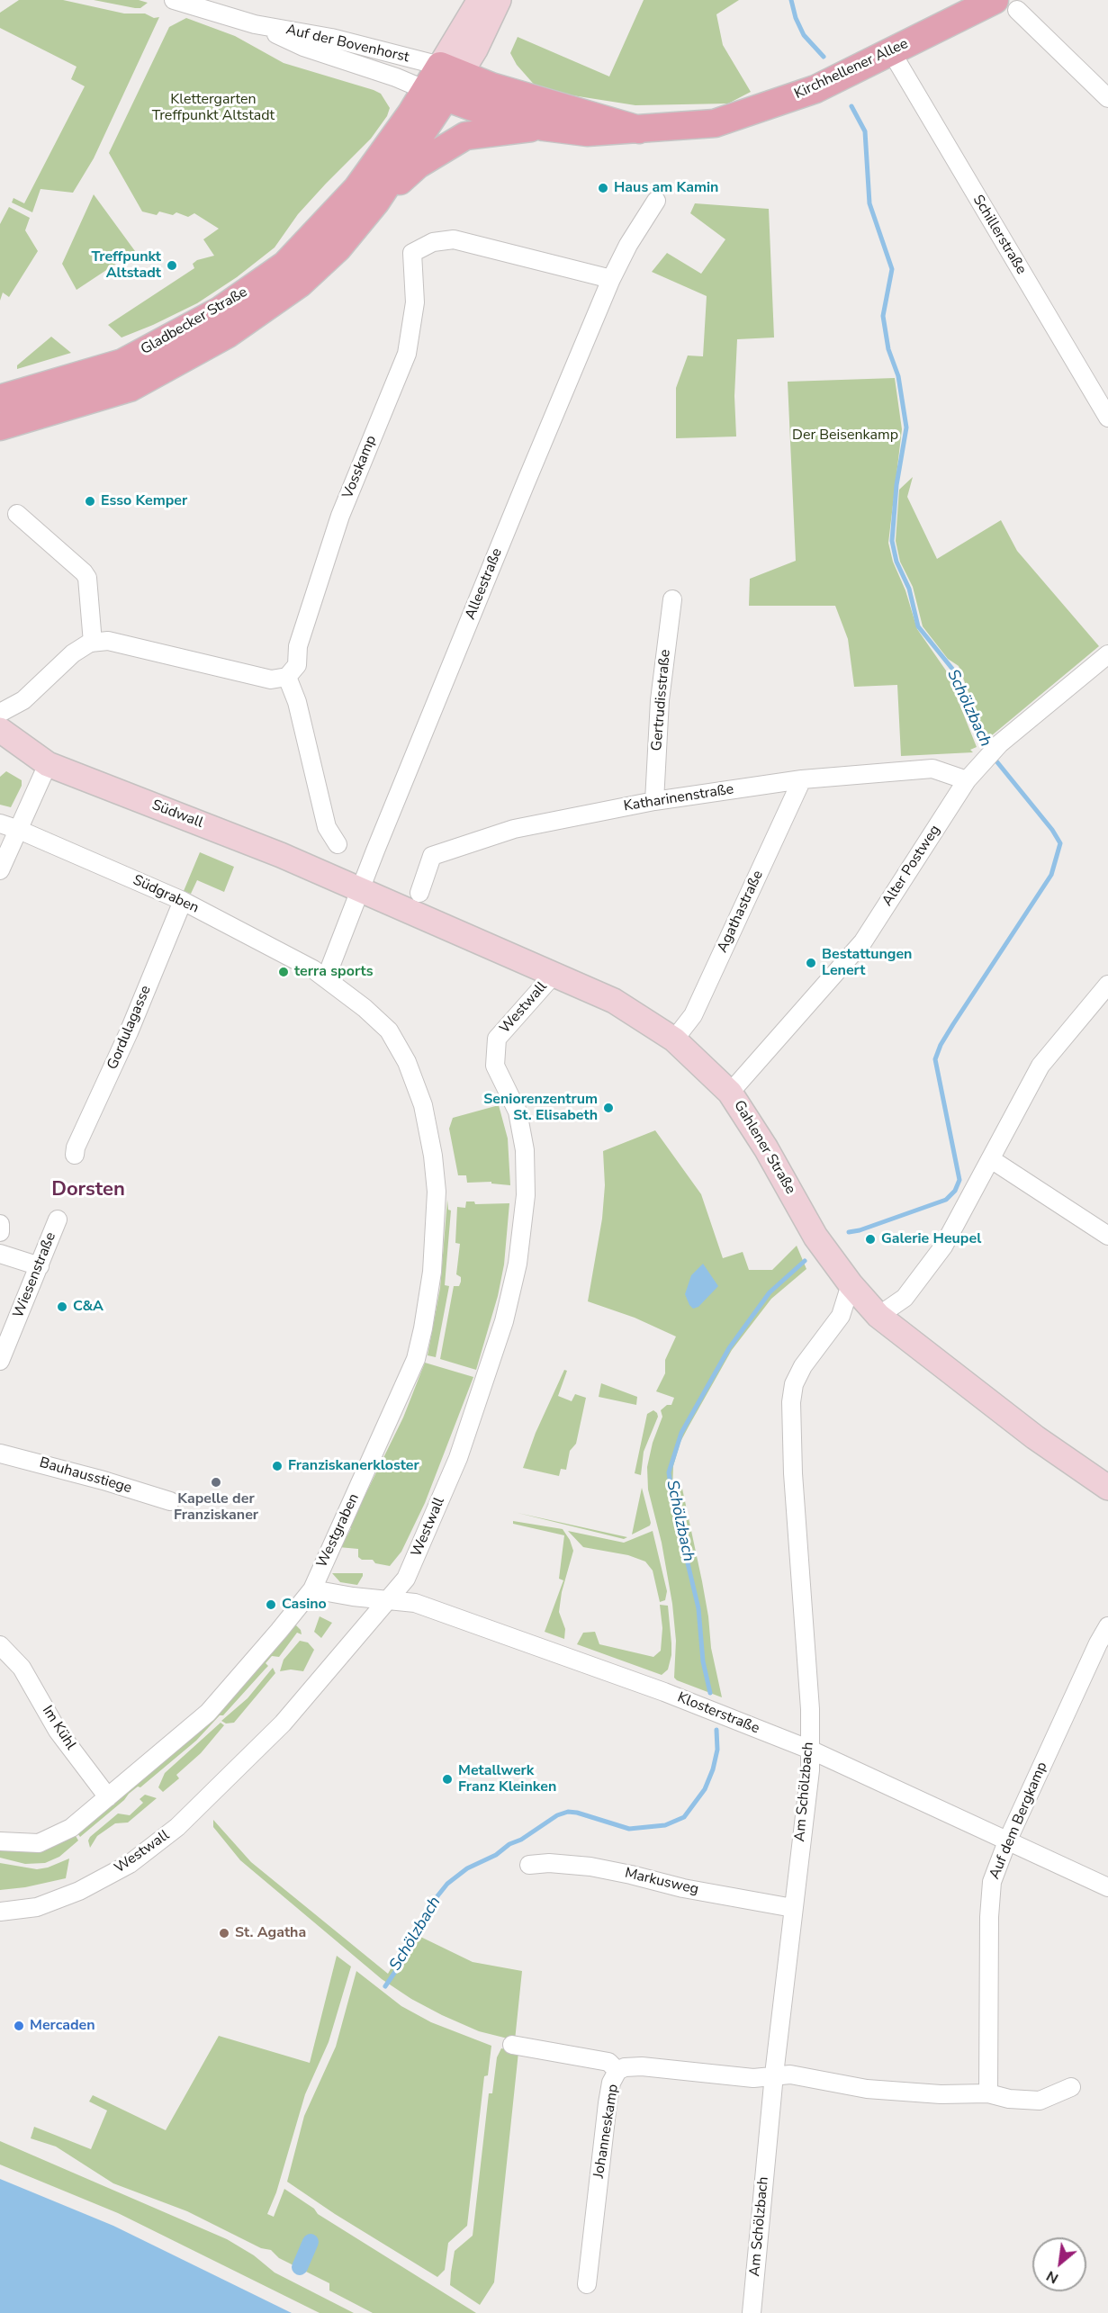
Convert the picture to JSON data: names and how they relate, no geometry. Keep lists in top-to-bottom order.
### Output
{
  "streets": {
    "main road": [
      "Kirchhellener Allee",
      "Gladbecker Straße",
      "Südwall",
      "Gahlener Straße"
    ],
    "street": [
      "Auf der Bovenhorst",
      "Schillerstraße",
      "Vosskamp",
      "Alleestraße",
      "Gertrudisstraße",
      "Katharinenstraße",
      "Alter Postweg",
      "Südgraben",
      "Agathastraße",
      "Westwall",
      "Gordulagasse",
      "Wiesenstraße",
      "Bauhausstiege",
      "Westgraben",
      "Klosterstraße",
      "Im Kühl",
      "Am Schölzbach",
      "Auf dem Bergkamp",
      "Markusweg",
      "Johanneskamp"
    ]
  },
  "crossings": [
    ["Auf der Bovenhorst", "Kirchhellener Allee"],
    ["Auf der Bovenhorst", "Gladbecker Straße"],
    ["Kirchhellener Allee", "Schillerstraße"],
    ["Vosskamp", "Alleestraße"],
    ["Alleestraße", "Südwall"],
    ["Alleestraße", "Südgraben"],
    ["Alleestraße", "Gahlener Straße"],
    ["Alleestraße", "Westgraben"],
    ["Gertrudisstraße", "Katharinenstraße"],
    ["Katharinenstraße", "Alter Postweg"],
    ["Katharinenstraße", "Agathastraße"],
    ["Südwall", "Gahlener Straße"],
    ["Alter Postweg", "Gahlener Straße"],
    ["Südgraben", "Gordulagasse"],
    ["Südgraben", "Westgraben"],
    ["Agathastraße", "Gahlener Straße"],
    ["Westwall", "Gahlener Straße"],
    ["Westwall", "Klosterstraße"],
    ["Gahlener Straße", "Am Schölzbach"],
    ["Westgraben", "Klosterstraße"],
    ["Westgraben", "Im Kühl"],
    ["Klosterstraße", "Am Schölzbach"],
    ["Klosterstraße", "Auf dem Bergkamp"],
    ["Am Schölzbach", "Markusweg"],
    ["Am Schölzbach", "Johanneskamp"]
  ],
  "districts": ["Dorsten"],
  "water": ["Schölzbach"],
  "parks": ["Klettergarten Treffpunkt Altstadt", "Der Beisenkamp"],
  "places": [
    "Haus am Kamin",
    "Treffpunkt Altstadt",
    "Esso Kemper",
    "Bestattungen Lenert",
    "terra sports",
    "Seniorenzentrum St. Elisabeth",
    "Galerie Heupel",
    "C&A",
    "Franziskanerkloster",
    "Kapelle der Franziskaner",
    "Casino",
    "Metallwerk Franz Kleinken",
    "St. Agatha",
    "Mercaden"
  ],
  "north": "bottom left"
}
